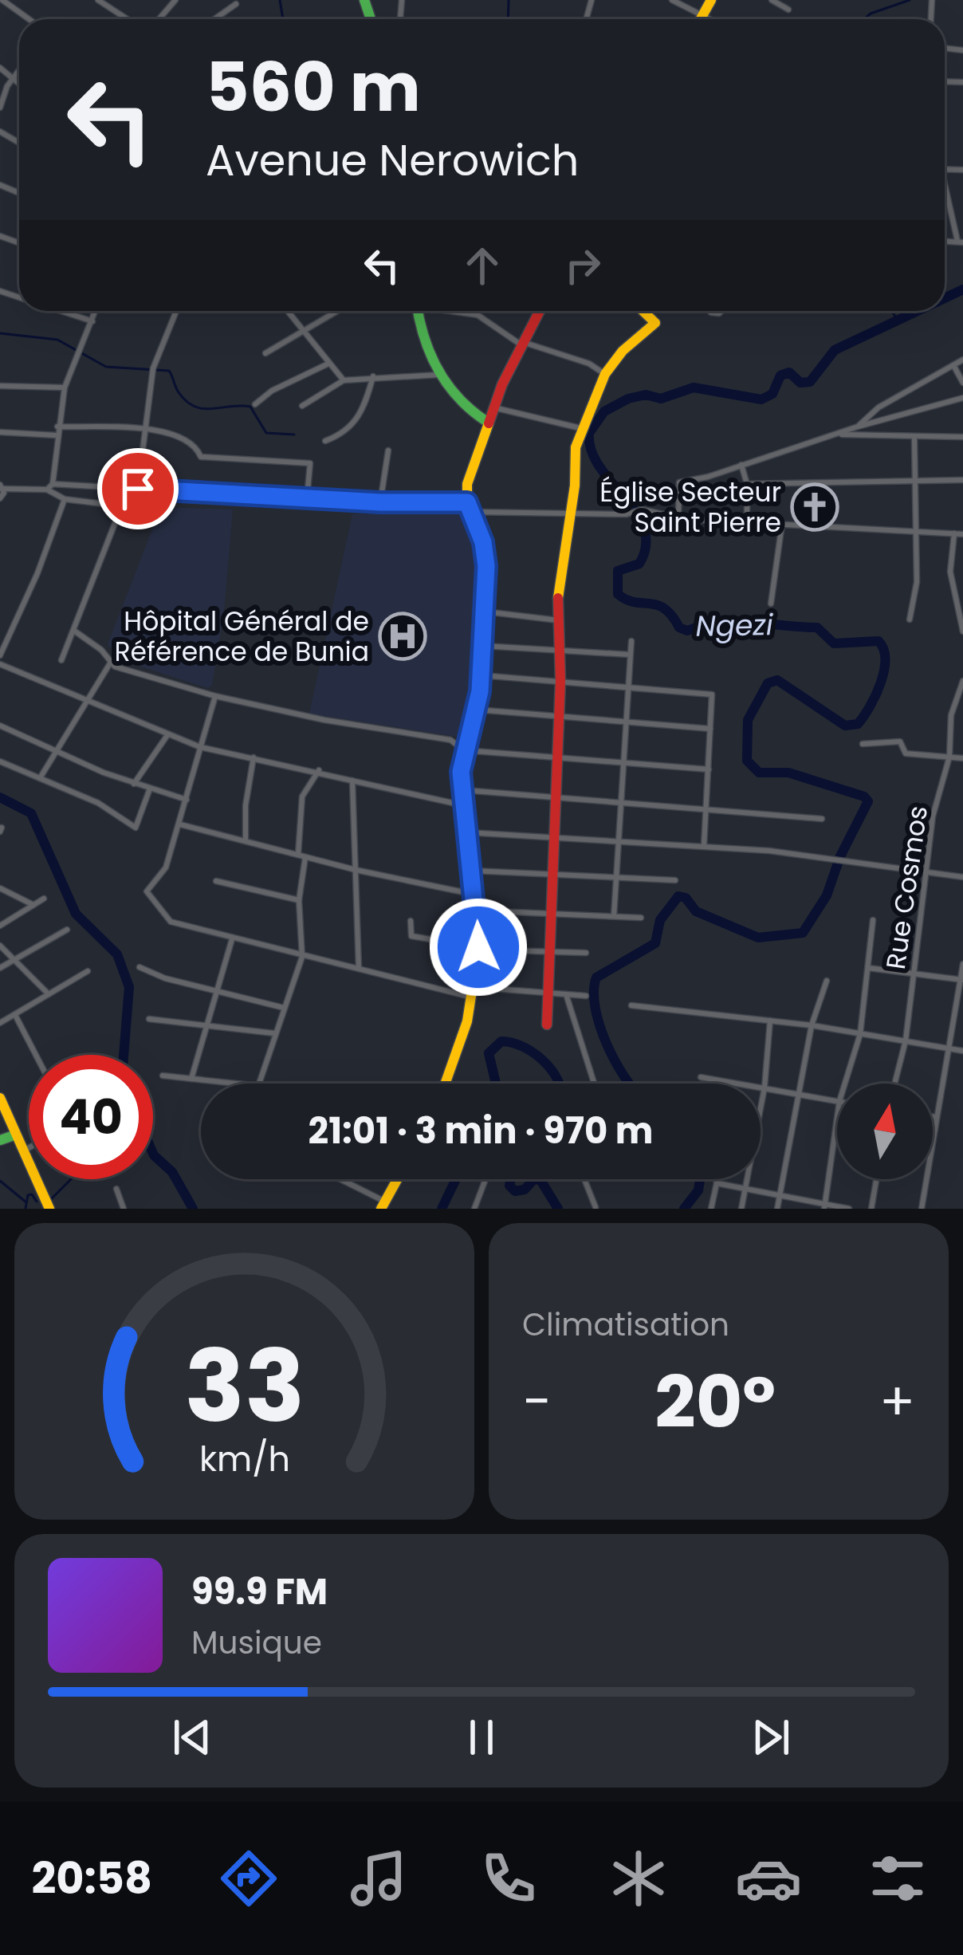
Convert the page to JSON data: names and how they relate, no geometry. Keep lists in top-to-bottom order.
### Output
{
  "streets": {
    "street": ["Rue Cosmos"]
  },
  "water": ["Ngezi"],
  "places": {
    "church": ["Église Secteur Saint Pierre"],
    "hospital": ["Hôpital Général de Référence de Bunia"]
  },
  "north": "top",
  "page": {
    "turn": ["560 m", "Avenue Nerowich"],
    "limit": "40",
    "trip": "21:01 · 3 min · 970 m",
    "tile": "Climatisation",
    "heat": ["−", "20°", "+"],
    "song": ["99.9 FM", "Musique"],
    "tabs": "20:58",
    "gauge": ["33", "km/h"]
  }
}
